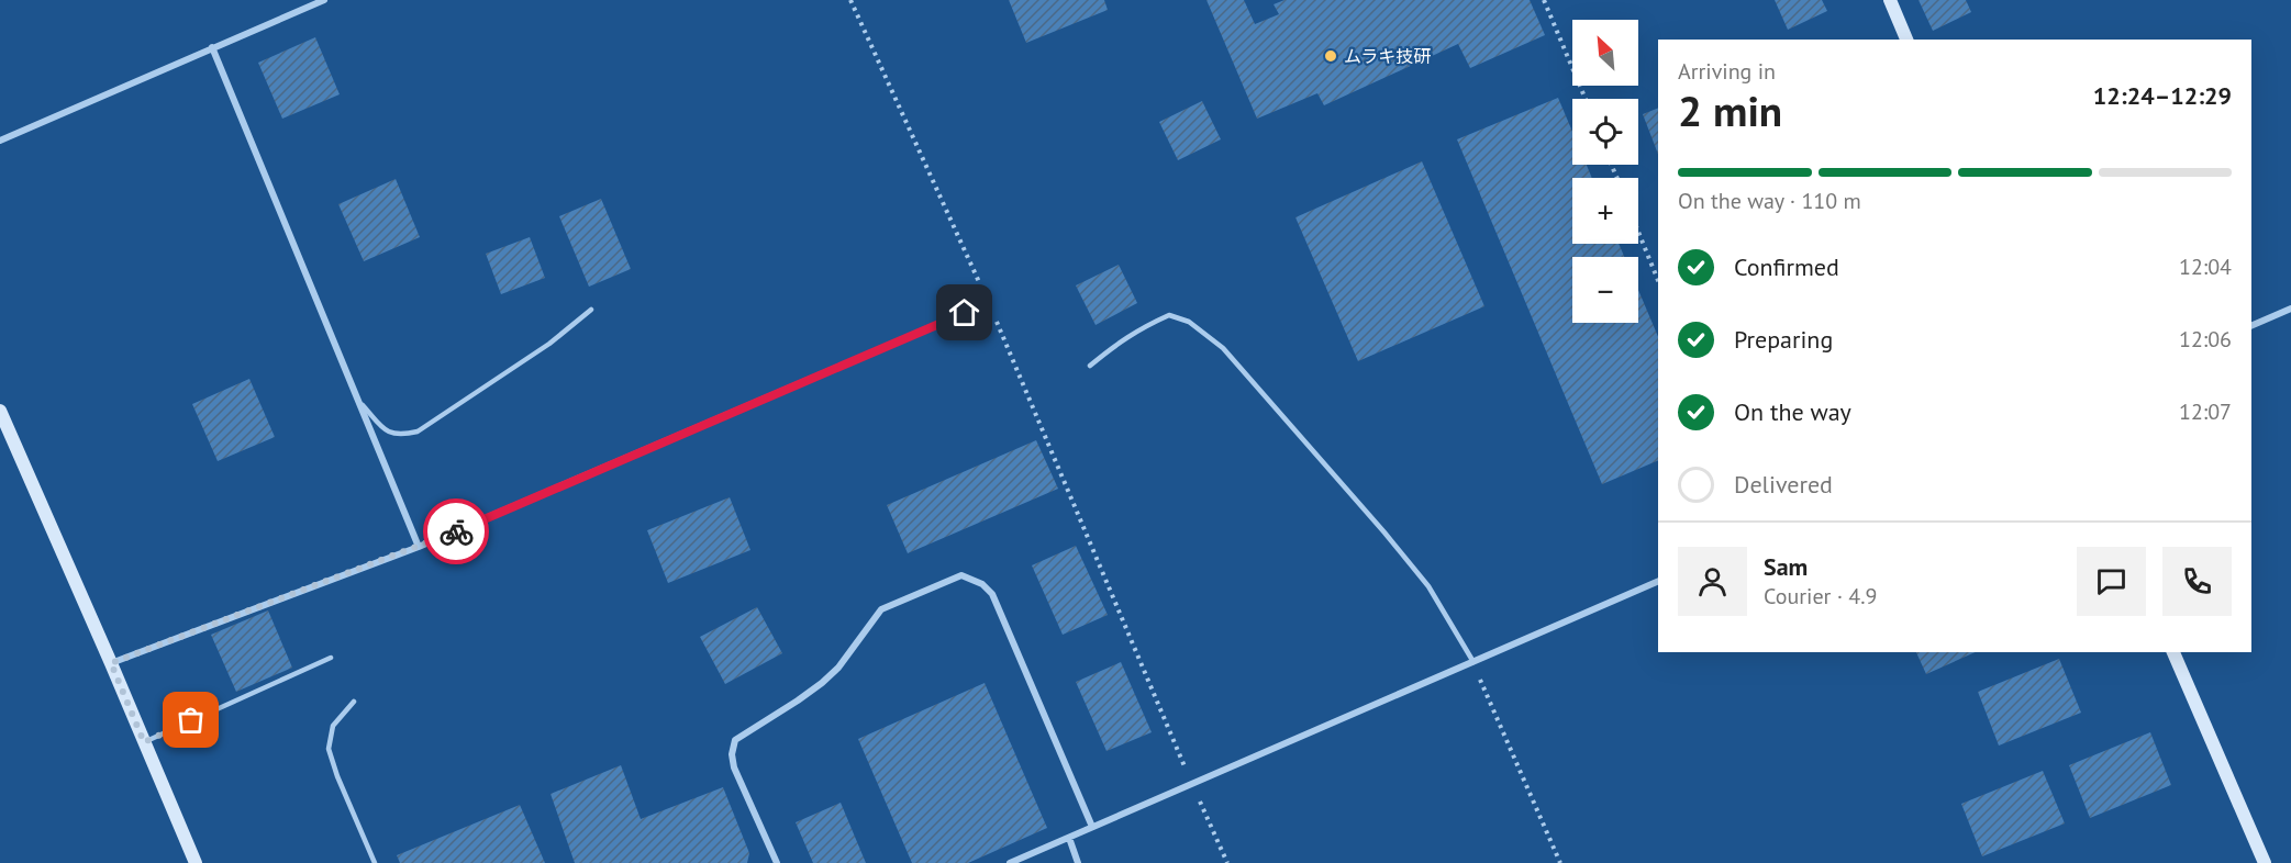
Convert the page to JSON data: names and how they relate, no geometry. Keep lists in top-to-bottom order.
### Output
{
  "places": ["ムラキ技研"],
  "north": "top left",
  "page": {
    "map_buttons": ["+", "−"],
    "heading": ["2 min", "Arriving in", "12:24–12:29"],
    "panel": ["Sam", "Courier · 4.9"],
    "bar": "On the way · 110 m",
    "list": [
      ["Confirmed", "12:04"],
      ["Preparing", "12:06"],
      ["On the way", "12:07"],
      "Delivered"
    ]
  }
}
